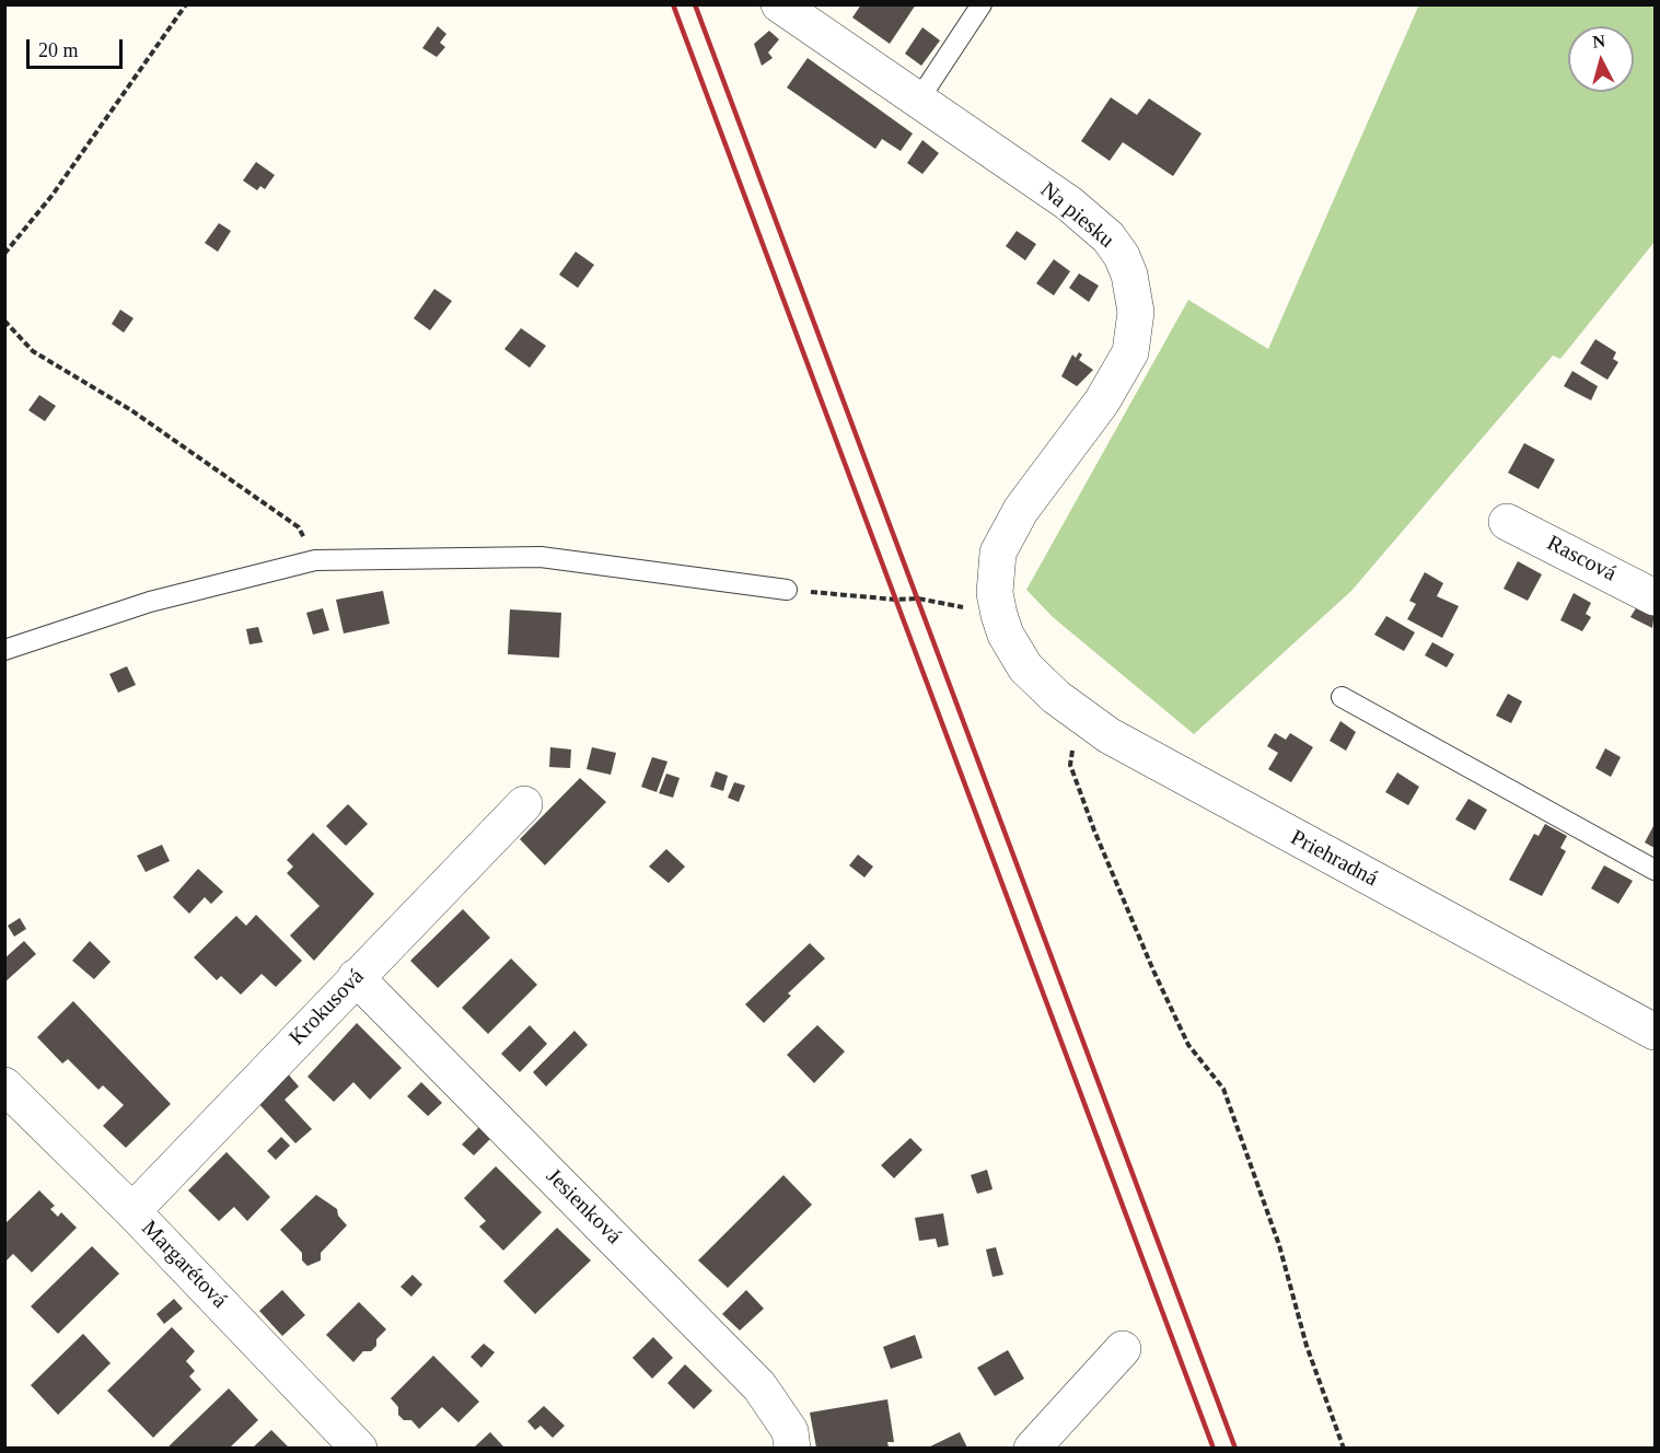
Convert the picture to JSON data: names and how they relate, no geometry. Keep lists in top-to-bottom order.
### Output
{
  "streets": {
    "street": [
      "Na piesku",
      "Rascová",
      "Priehradná",
      "Krokusová",
      "Jesienková",
      "Margarétová"
    ]
  },
  "crossings": [
    ["Na piesku", "Priehradná"],
    ["Krokusová", "Jesienková"],
    ["Krokusová", "Margarétová"]
  ],
  "scale_bar": "20 m",
  "north": "top"
}
